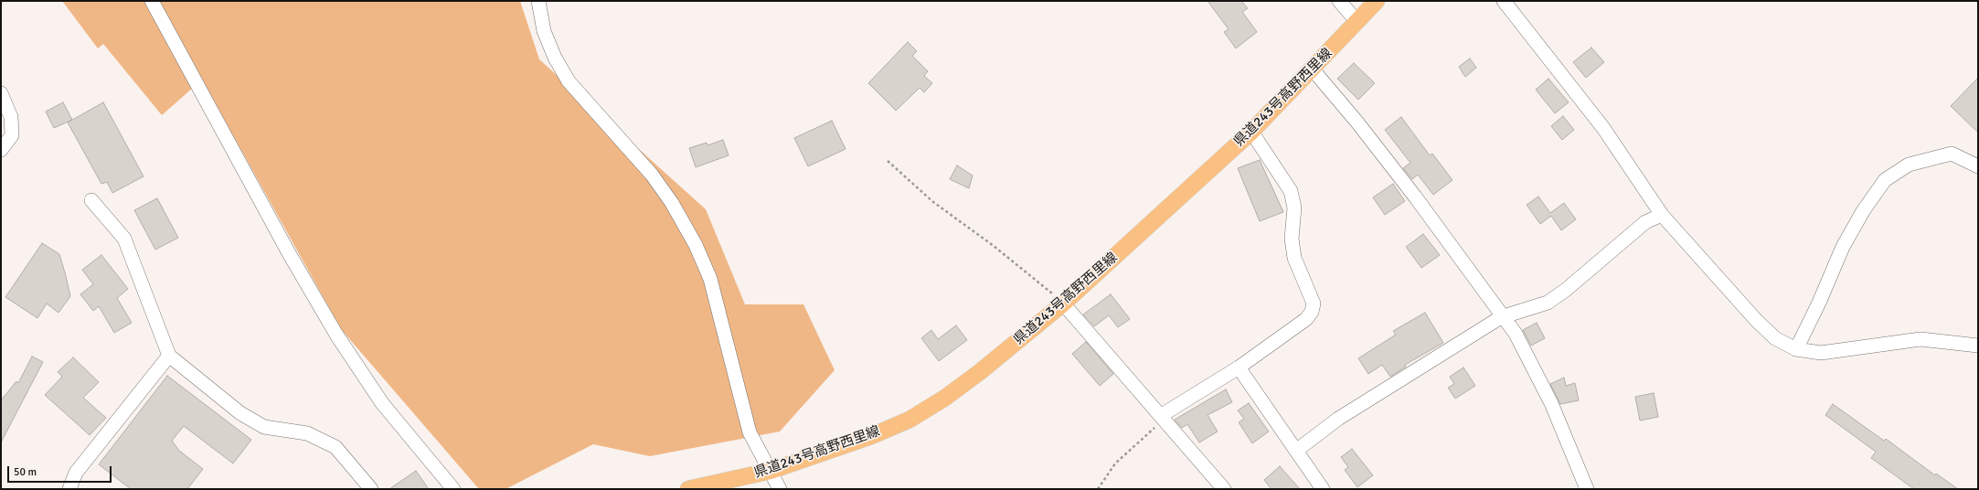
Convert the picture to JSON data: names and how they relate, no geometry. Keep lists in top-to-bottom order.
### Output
{
  "streets": {
    "main road": ["県道243号高野西里線"]
  },
  "scale_bar": "50 m"
}
